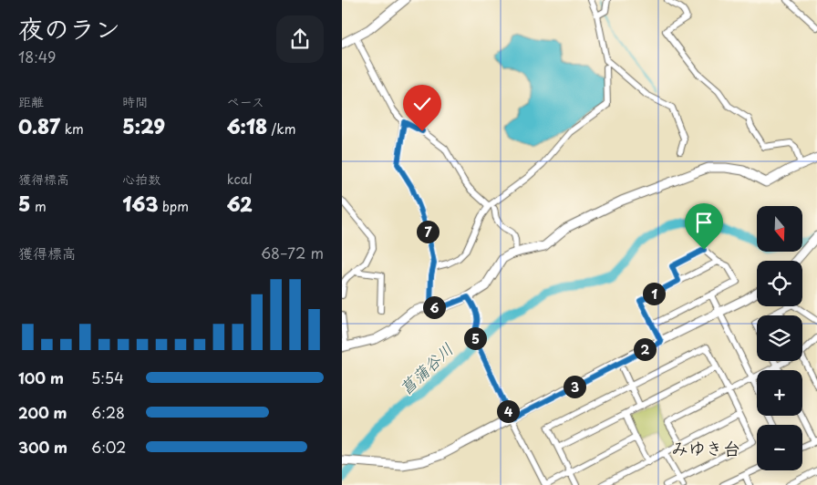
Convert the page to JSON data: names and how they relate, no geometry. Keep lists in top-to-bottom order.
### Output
{
  "districts": ["みゆき台"],
  "water": ["菖蒲谷川"],
  "north": "bottom",
  "page": {
    "heading": ["夜のラン", "18:49"],
    "stats": [
      ["距離", "0.87 km"],
      ["時間", "5:29"],
      ["ペース", "6:18 /km"],
      ["獲得標高", "5 m"],
      ["心拍数", "163 bpm"],
      ["kcal", "62"]
    ],
    "map_buttons": ["+", "−"],
    "pins": [
      "7",
      "1",
      "6",
      "5",
      "2",
      "3",
      "4"
    ],
    "chart": ["獲得標高", "68–72 m"],
    "list": [
      {
        "name": "100 m",
        "note": "5:54"
      },
      {
        "name": "200 m",
        "note": "6:28"
      },
      {
        "name": "300 m",
        "note": "6:02"
      }
    ]
  }
}
